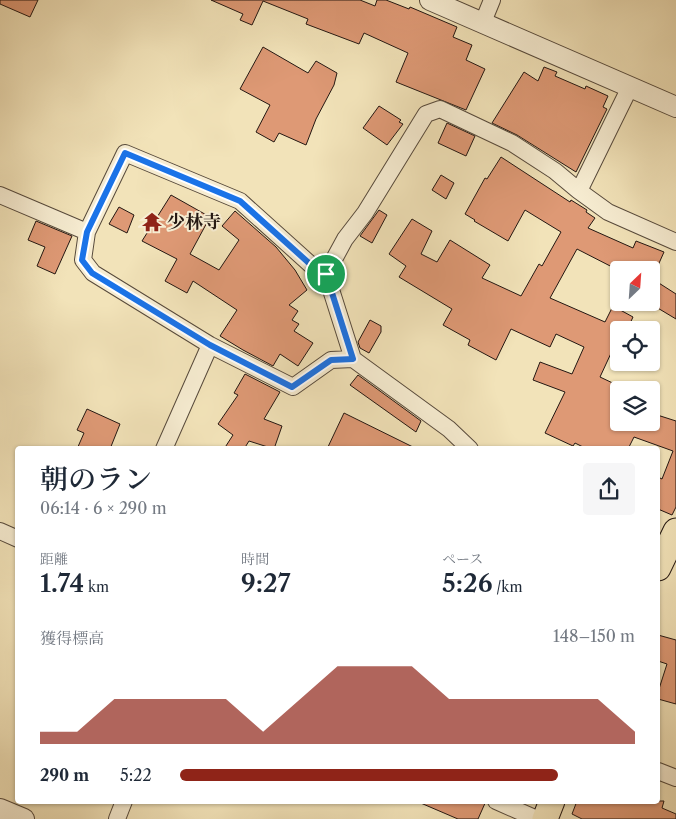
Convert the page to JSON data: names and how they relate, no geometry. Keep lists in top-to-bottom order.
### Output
{
  "places": {
    "temple": ["少林寺"]
  },
  "north": "top right",
  "page": {
    "heading": ["朝のラン", "06:14 · 6 × 290 m"],
    "stats": [
      ["距離", "1.74 km"],
      ["時間", "9:27"],
      ["ペース", "5:26 /km"]
    ],
    "chart": ["獲得標高", "148–150 m"],
    "list": [
      {
        "name": "290 m",
        "note": "5:22"
      }
    ]
  }
}
